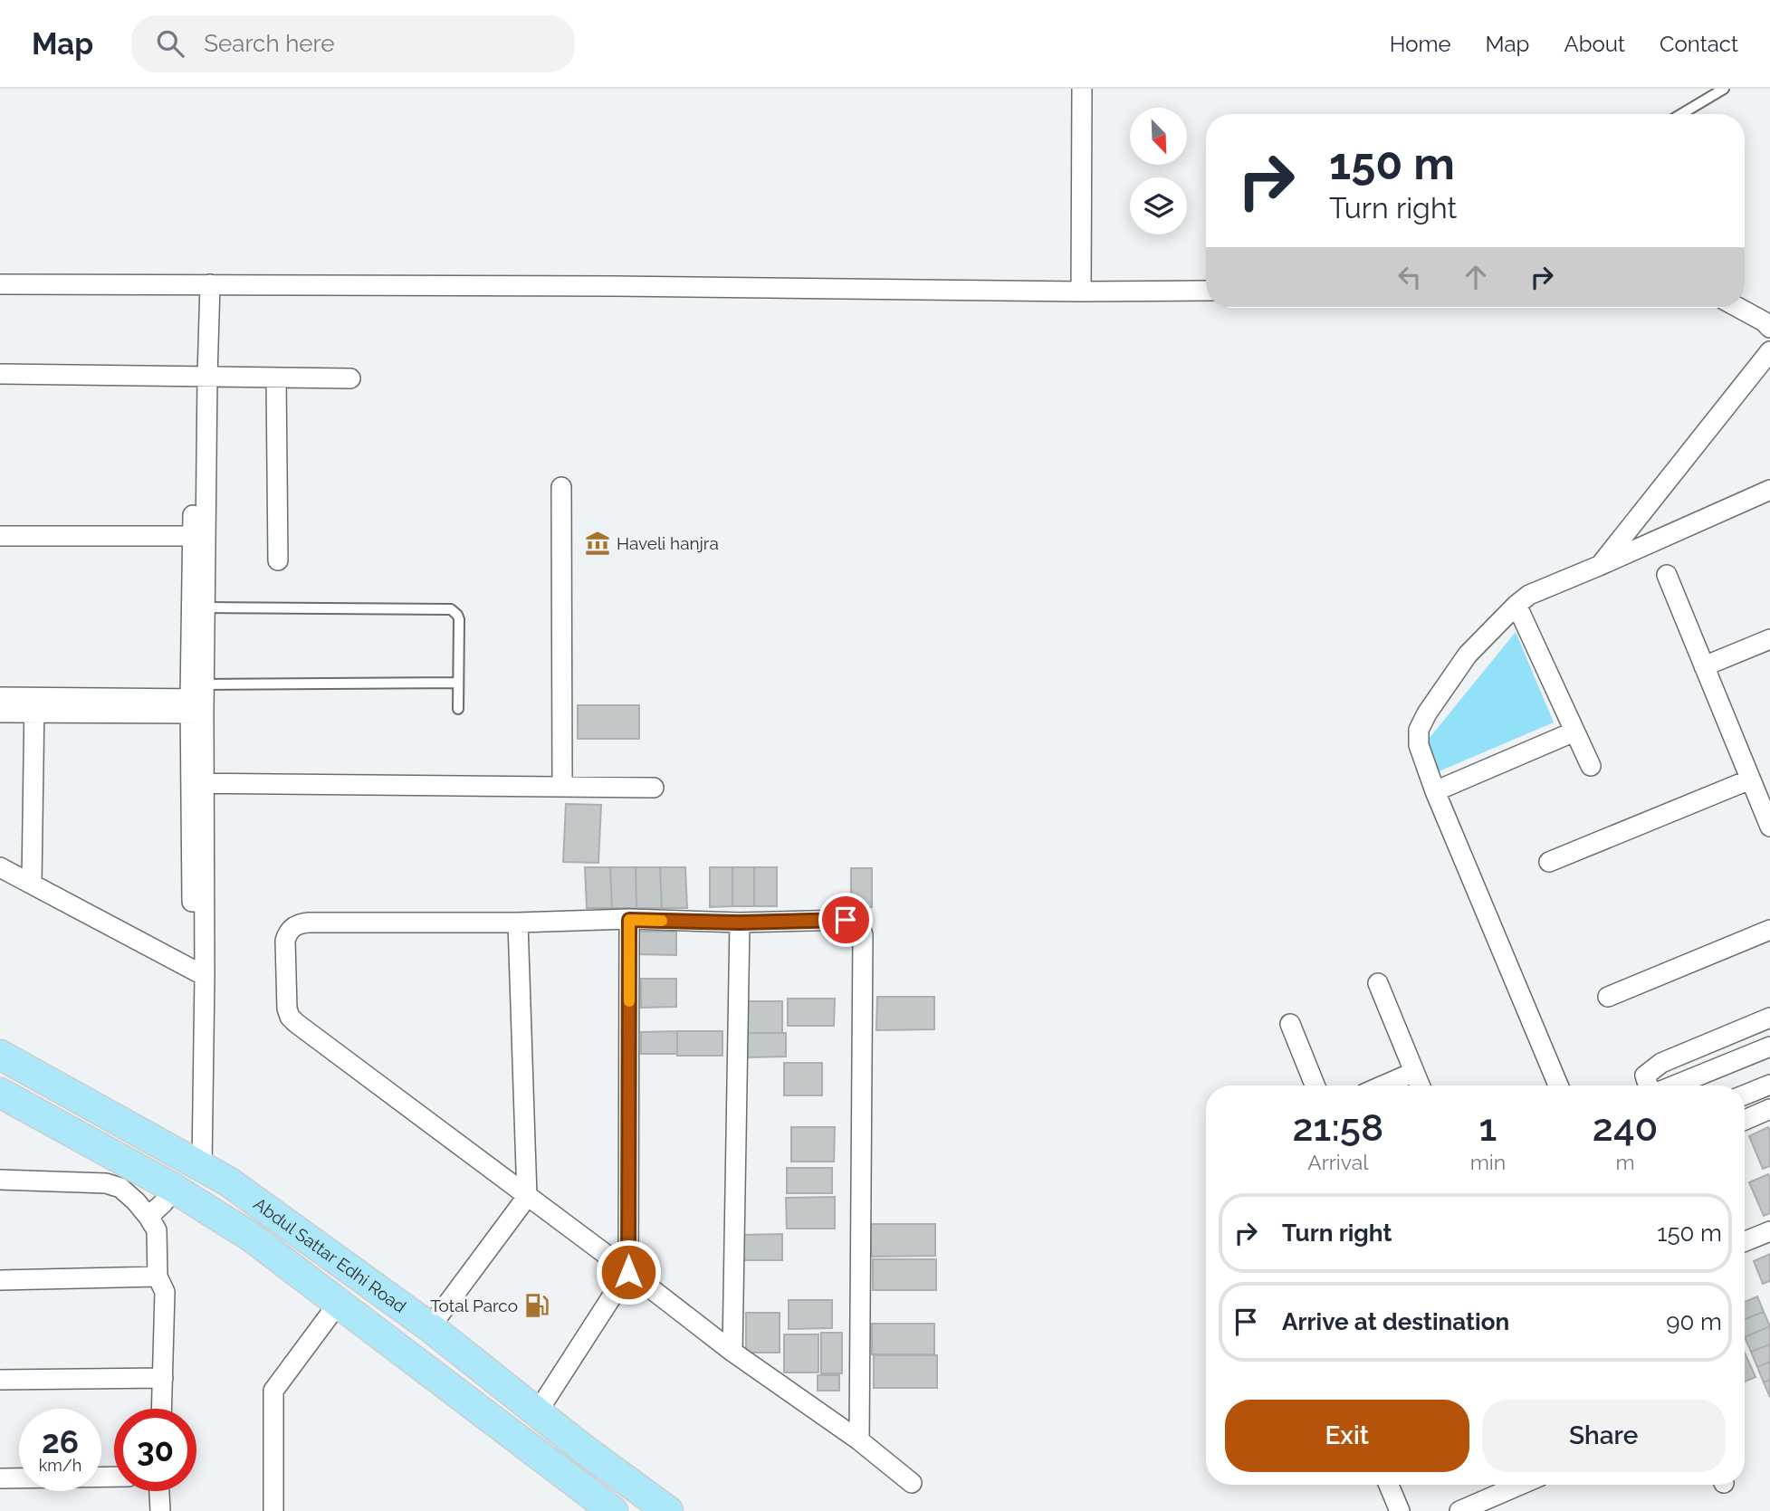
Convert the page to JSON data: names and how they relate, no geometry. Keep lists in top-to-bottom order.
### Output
{
  "streets": {
    "main road": ["Abdul Sattar Edhi Road"]
  },
  "places": {
    "museum": ["Haveli hanjra"],
    "fuel station": ["Total Parco"]
  },
  "north": "bottom right",
  "page": {
    "header": "Map",
    "search": "Search here",
    "nav": [
      "Home",
      "Map",
      "About",
      "Contact"
    ],
    "turn": ["150 m", "Turn right"],
    "eta": [
      "21:58",
      "Arrival",
      "1",
      "min",
      "240",
      "m"
    ],
    "list": [
      {
        "name": "Turn right",
        "value": "150 m"
      },
      {
        "name": "Arrive at destination",
        "value": "90 m"
      }
    ],
    "buttons": ["Exit", "Share"],
    "speed": "26 km/h",
    "limit": "30"
  }
}
